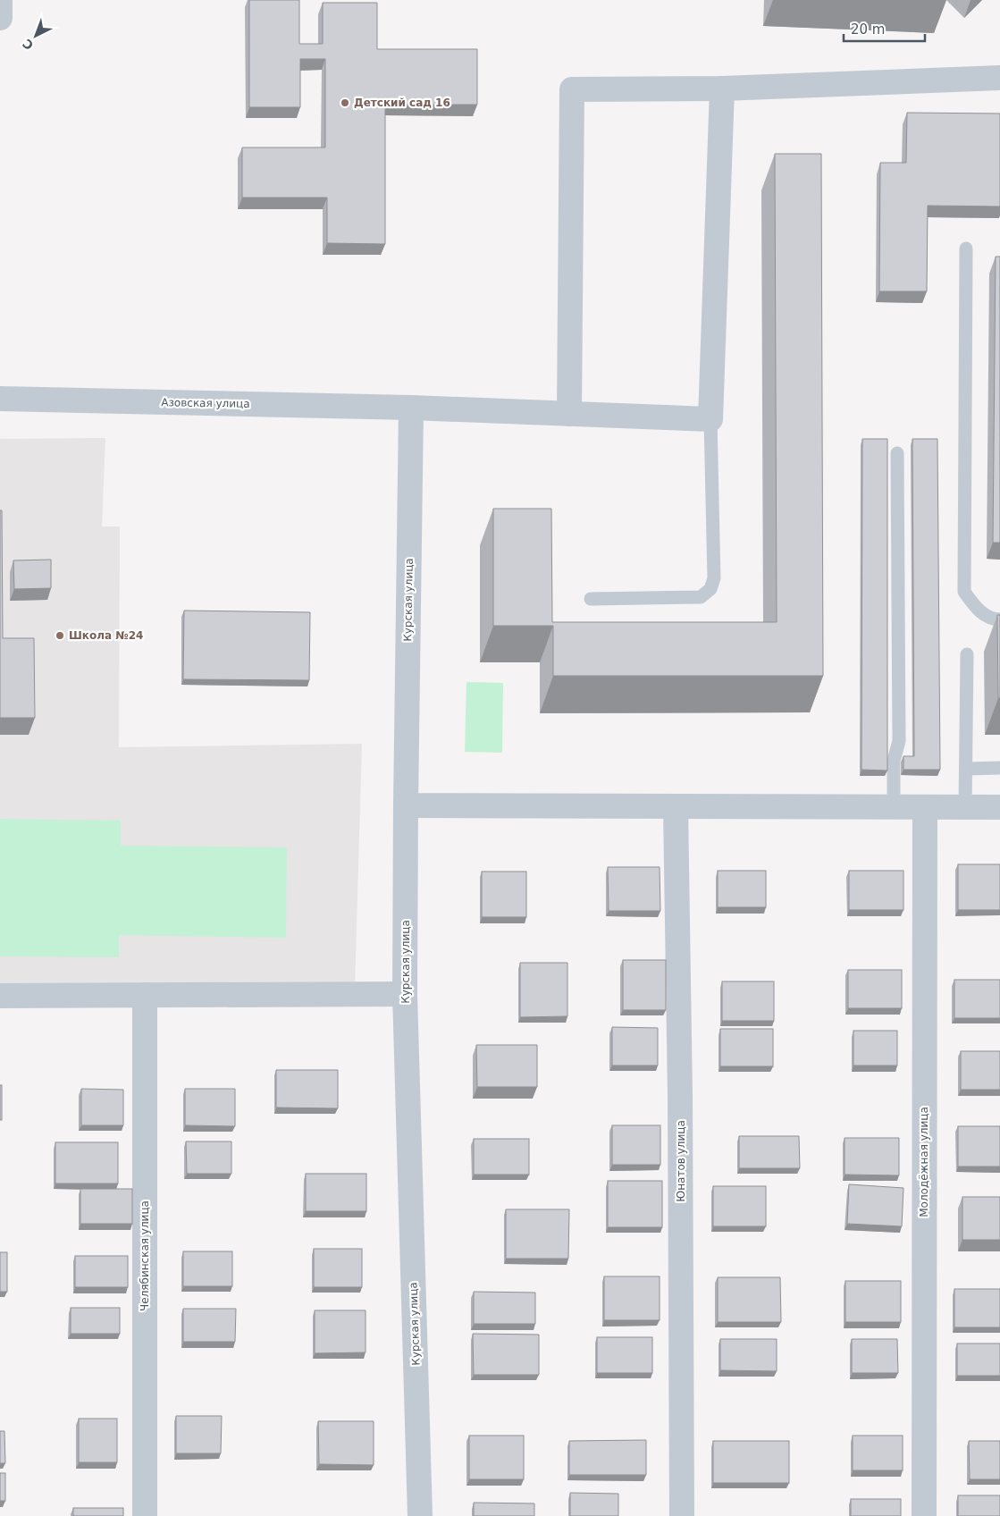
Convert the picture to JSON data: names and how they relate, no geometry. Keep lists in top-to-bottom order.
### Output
{
  "streets": {
    "street": [
      "Азовская улица",
      "Курская улица",
      "Юнатов улица",
      "Молодёжная улица",
      "Челябинская улица"
    ]
  },
  "crossings": [
    ["Азовская улица", "Курская улица"]
  ],
  "places": ["Детский сад 16", "Школа №24"],
  "scale_bar": "20 m",
  "north": "bottom left"
}
